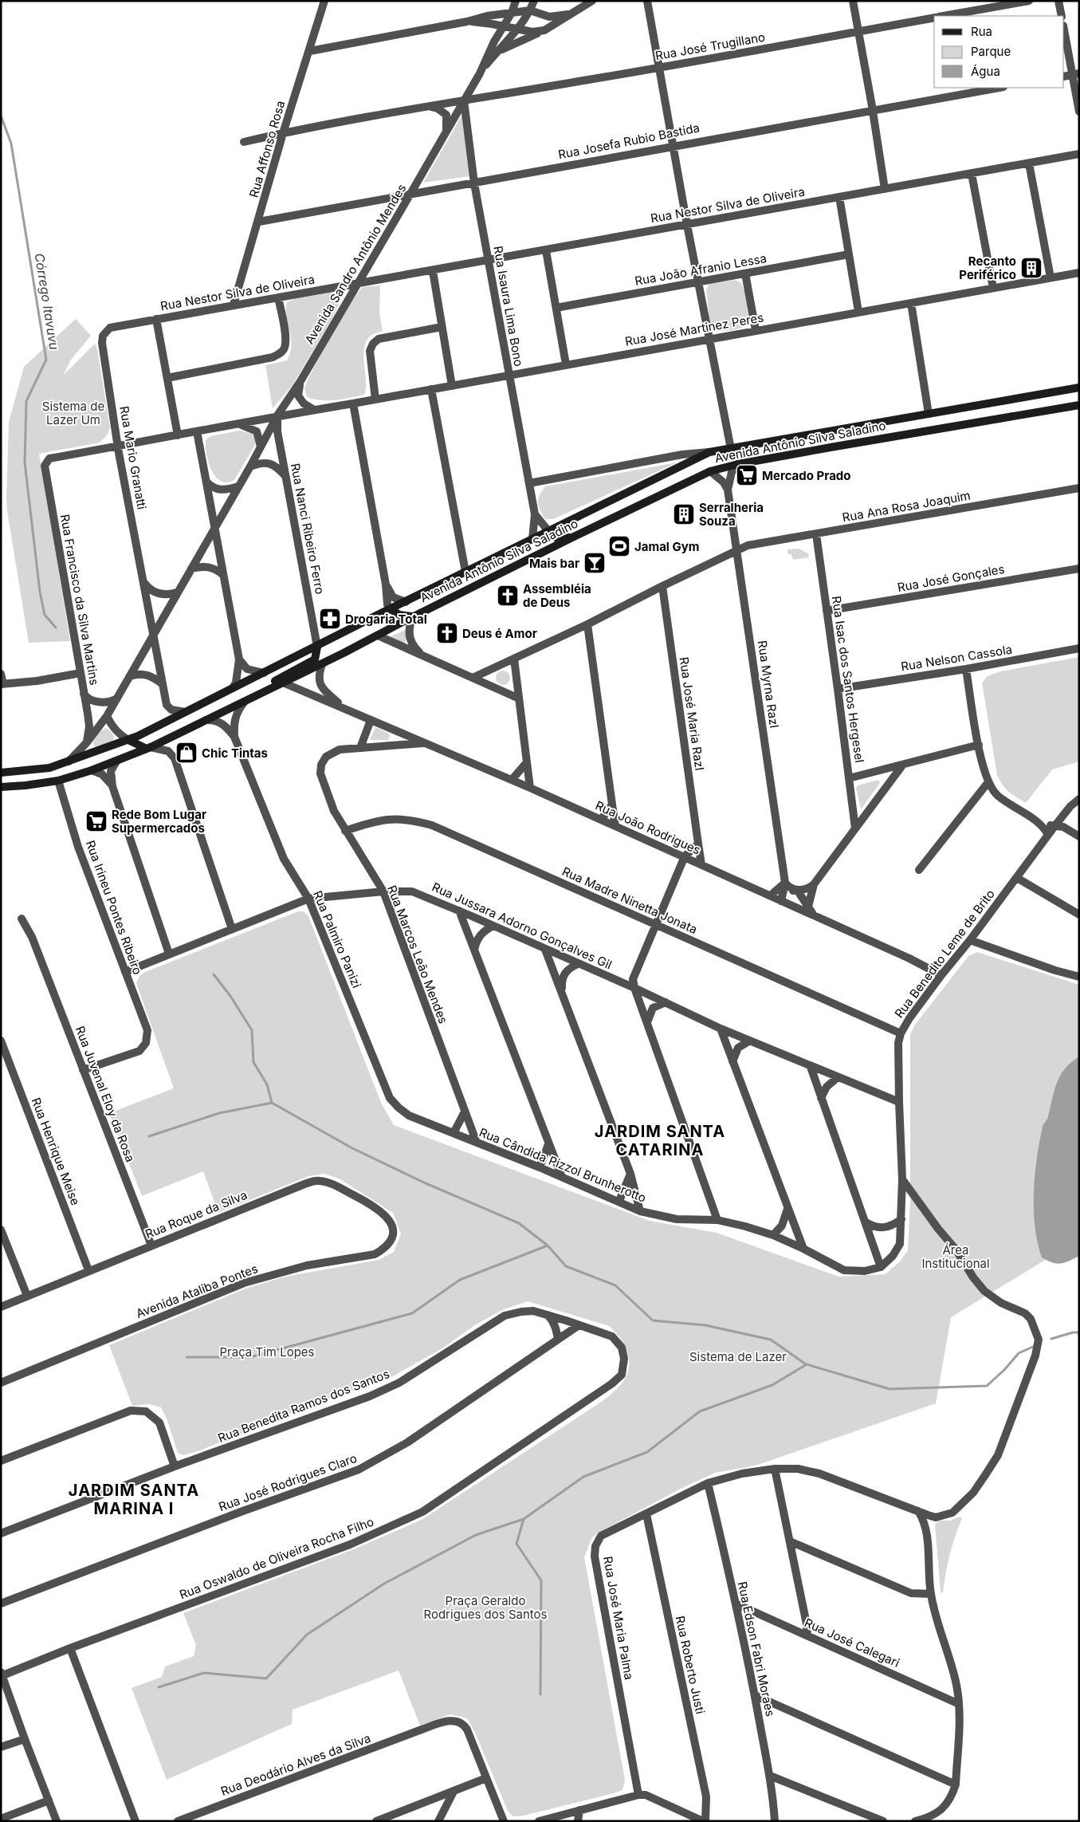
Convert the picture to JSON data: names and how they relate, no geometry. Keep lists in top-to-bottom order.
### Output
{
  "streets": {
    "main road": ["Avenida Antônio Silva Saladino"],
    "street": [
      "Rua José Trugillano",
      "Rua Josefa Rubio Bastida",
      "Rua Affonso Rosa",
      "Rua Nestor Silva de Oliveira",
      "Avenida Sandro Antônio Mendes",
      "Rua João Afranio Lessa",
      "Rua Isaura Lima Bono",
      "Rua José Martinez Peres",
      "Rua Mario Granatti",
      "Rua Ana Rosa Joaquim",
      "Rua Nanci Ribeiro Ferro",
      "Rua José Gonçales",
      "Rua Francisco da Silva Martins",
      "Rua Nelson Cassola",
      "Rua Isac dos Santos Hergesel",
      "Rua Myrna Razl",
      "Rua José Maria Razl",
      "Rua João Rodrigues",
      "Rua Madre Ninetta Jonata",
      "Rua Irineu Pontes Ribeiro",
      "Rua Jussara Adorno Gonçalves Gil",
      "Rua Palmiro Panizi",
      "Rua Benedito Leme de Brito",
      "Rua Marcos Leão Mendes",
      "Rua Juvenal Eloy da Rosa",
      "Rua Henrique Meise",
      "Rua Cândida Pizzol Brunherotto",
      "Rua Roque da Silva",
      "Avenida Ataliba Pontes",
      "Rua Benedita Ramos dos Santos",
      "Rua José Rodrigues Claro",
      "Rua Oswaldo de Oliveira Rocha Filho",
      "Rua José Maria Palma",
      "Rua José Calegari",
      "Rua Edson Fabri Moraes",
      "Rua Roberto Justi",
      "Rua Deodário Alves da Silva"
    ]
  },
  "crossings": [
    ["Rua José Trugillano", "Rua Affonso Rosa"],
    ["Rua José Trugillano", "Avenida Sandro Antônio Mendes"],
    ["Rua José Trugillano", "Rua Isaura Lima Bono"],
    ["Rua Josefa Rubio Bastida", "Rua Affonso Rosa"],
    ["Rua Josefa Rubio Bastida", "Avenida Sandro Antônio Mendes"],
    ["Rua Josefa Rubio Bastida", "Rua Isaura Lima Bono"],
    ["Rua Affonso Rosa", "Rua Nestor Silva de Oliveira"],
    ["Rua Nestor Silva de Oliveira", "Avenida Sandro Antônio Mendes"],
    ["Rua Nestor Silva de Oliveira", "Rua Isaura Lima Bono"],
    ["Rua Nestor Silva de Oliveira", "Rua Mario Granatti"],
    ["Avenida Sandro Antônio Mendes", "Rua Isaura Lima Bono"],
    ["Avenida Sandro Antônio Mendes", "Rua José Martinez Peres"],
    ["Avenida Sandro Antônio Mendes", "Avenida Antônio Silva Saladino"],
    ["Avenida Sandro Antônio Mendes", "Rua Mario Granatti"],
    ["Avenida Sandro Antônio Mendes", "Rua Nanci Ribeiro Ferro"],
    ["Avenida Sandro Antônio Mendes", "Rua Francisco da Silva Martins"],
    ["Rua Isaura Lima Bono", "Rua José Martinez Peres"],
    ["Rua Isaura Lima Bono", "Avenida Antônio Silva Saladino"],
    ["Rua José Martinez Peres", "Rua Mario Granatti"],
    ["Rua José Martinez Peres", "Rua Nanci Ribeiro Ferro"],
    ["Rua José Martinez Peres", "Rua Francisco da Silva Martins"],
    ["Avenida Antônio Silva Saladino", "Rua Mario Granatti"],
    ["Avenida Antônio Silva Saladino", "Rua Nanci Ribeiro Ferro"],
    ["Avenida Antônio Silva Saladino", "Rua Myrna Razl"],
    ["Rua Ana Rosa Joaquim", "Rua Isac dos Santos Hergesel"],
    ["Rua Ana Rosa Joaquim", "Rua Myrna Razl"],
    ["Rua Ana Rosa Joaquim", "Rua José Maria Razl"],
    ["Rua José Gonçales", "Rua Isac dos Santos Hergesel"],
    ["Rua Nelson Cassola", "Rua Isac dos Santos Hergesel"],
    ["Rua Myrna Razl", "Rua João Rodrigues"],
    ["Rua José Maria Razl", "Rua João Rodrigues"],
    ["Rua João Rodrigues", "Rua Benedito Leme de Brito"],
    ["Rua João Rodrigues", "Rua Marcos Leão Mendes"],
    ["Rua Madre Ninetta Jonata", "Rua Benedito Leme de Brito"],
    ["Rua Madre Ninetta Jonata", "Rua Marcos Leão Mendes"],
    ["Rua Irineu Pontes Ribeiro", "Rua Jussara Adorno Gonçalves Gil"],
    ["Rua Irineu Pontes Ribeiro", "Rua Juvenal Eloy da Rosa"],
    ["Rua Jussara Adorno Gonçalves Gil", "Rua Palmiro Panizi"],
    ["Rua Jussara Adorno Gonçalves Gil", "Rua Benedito Leme de Brito"],
    ["Rua Jussara Adorno Gonçalves Gil", "Rua Marcos Leão Mendes"],
    ["Rua Palmiro Panizi", "Rua Cândida Pizzol Brunherotto"],
    ["Rua Benedito Leme de Brito", "Rua Cândida Pizzol Brunherotto"],
    ["Rua Benedito Leme de Brito", "Rua José Maria Palma"],
    ["Rua Marcos Leão Mendes", "Rua Cândida Pizzol Brunherotto"],
    ["Rua Juvenal Eloy da Rosa", "Rua Roque da Silva"],
    ["Rua Henrique Meise", "Rua Roque da Silva"],
    ["Rua Roque da Silva", "Avenida Ataliba Pontes"],
    ["Rua Benedita Ramos dos Santos", "Rua José Rodrigues Claro"],
    ["Rua Benedita Ramos dos Santos", "Rua Oswaldo de Oliveira Rocha Filho"],
    ["Rua José Maria Palma", "Rua Edson Fabri Moraes"],
    ["Rua José Maria Palma", "Rua Roberto Justi"],
    ["Rua José Calegari", "Rua Edson Fabri Moraes"]
  ],
  "districts": ["JARDIM SANTA CATARINA", "JARDIM SANTA MARINA I"],
  "water": ["Córrego Itavuvu"],
  "parks": [
    "Sistema de Lazer Um",
    "Área Institucional",
    "Praça Tim Lopes",
    "Sistema de Lazer",
    "Praça Geraldo Rodrigues dos Santos"
  ],
  "places": {
    "building": ["Recanto Periférico", "Serralheria Souza"],
    "supermarket": ["Mercado Prado", "Rede Bom Lugar Supermercados"],
    "sports": ["Jamal Gym"],
    "bar": ["Mais bar"],
    "church": ["Assembléia de Deus", "Deus é Amor"],
    "pharmacy": ["Drogaria Total"],
    "shop": ["Chic Tintas"]
  },
  "legend": ["Rua", "Parque", "Água"]
}
